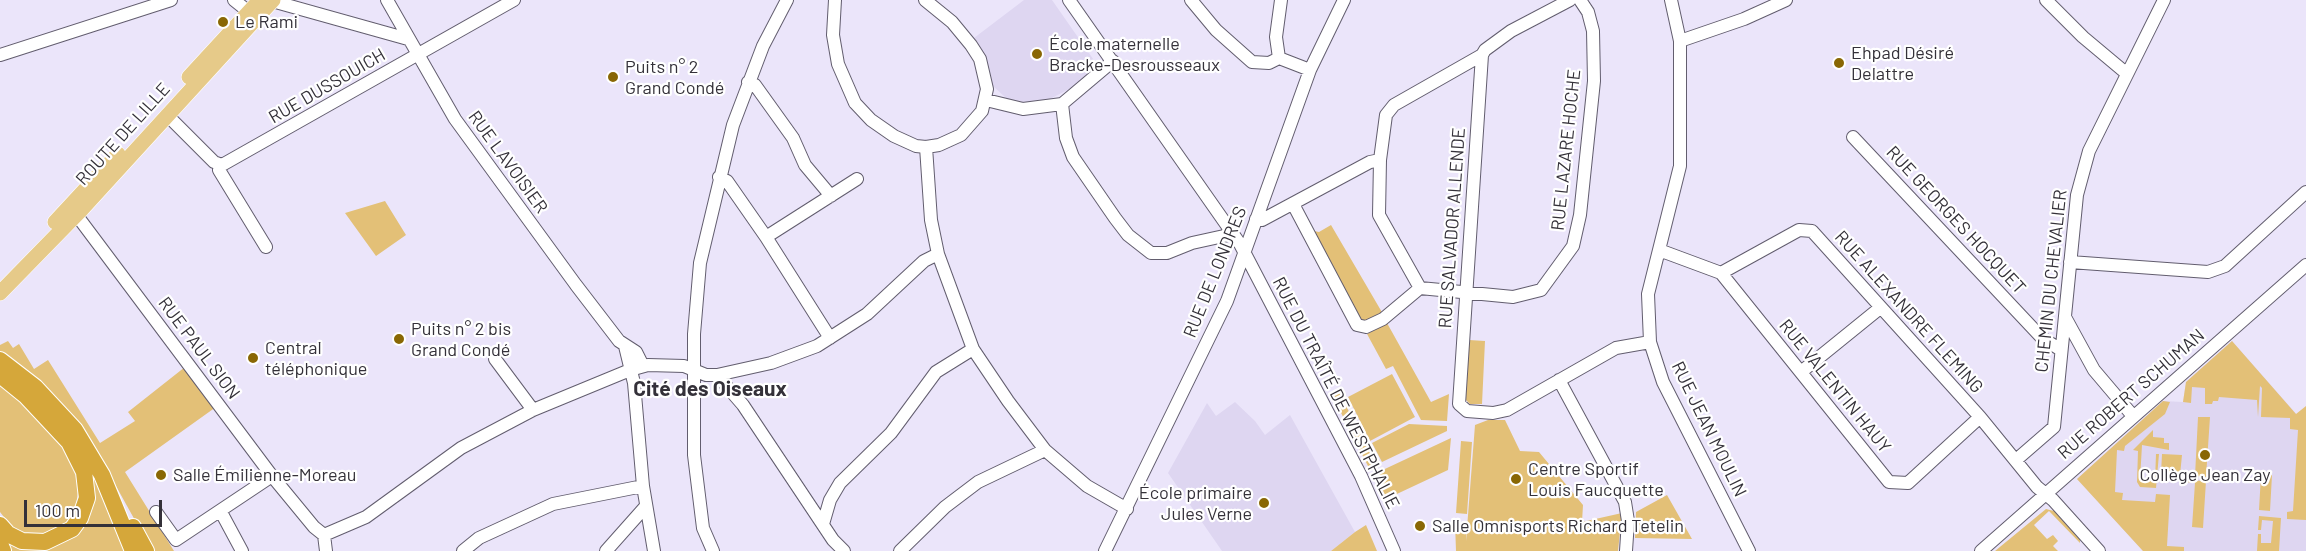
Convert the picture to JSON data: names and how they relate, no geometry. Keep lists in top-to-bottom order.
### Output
{
  "streets": {
    "main road": ["ROUTE DE LILLE"],
    "street": [
      "RUE DUSSOUICH",
      "RUE LAZARE HOCHE",
      "RUE LAVOISIER",
      "RUE GEORGES HOCQUET",
      "RUE SALVADOR ALLENDE",
      "RUE DE LONDRES",
      "CHEMIN DU CHEVALIER",
      "RUE ALEXANDRE FLEMING",
      "RUE PAUL SION",
      "RUE VALENTIN HAUY",
      "RUE DU TRAÎTÉ DE WESTPHALIE",
      "RUE ROBERT SCHUMAN",
      "RUE JEAN MOULIN"
    ]
  },
  "crossings": [
    ["RUE DUSSOUICH", "RUE LAVOISIER"],
    ["ROUTE DE LILLE", "RUE PAUL SION"],
    ["RUE LAZARE HOCHE", "RUE SALVADOR ALLENDE"],
    ["RUE GEORGES HOCQUET", "CHEMIN DU CHEVALIER"],
    ["RUE DE LONDRES", "RUE DU TRAÎTÉ DE WESTPHALIE"],
    ["CHEMIN DU CHEVALIER", "RUE ALEXANDRE FLEMING"],
    ["RUE ALEXANDRE FLEMING", "RUE VALENTIN HAUY"],
    ["RUE ALEXANDRE FLEMING", "RUE ROBERT SCHUMAN"]
  ],
  "districts": ["Cité des Oiseaux"],
  "places": [
    "Le Rami",
    "École maternelle Bracke-Desrousseaux",
    "Ehpad Désiré Delattre",
    "Puits n° 2 Grand Condé",
    "Puits n° 2 bis Grand Condé",
    "Central téléphonique",
    "Collège Jean Zay",
    "Salle Émilienne-Moreau",
    "Centre Sportif Louis Faucquette",
    "École primaire Jules Verne",
    "Salle Omnisports Richard Tetelin"
  ],
  "scale_bar": "100 m"
}
